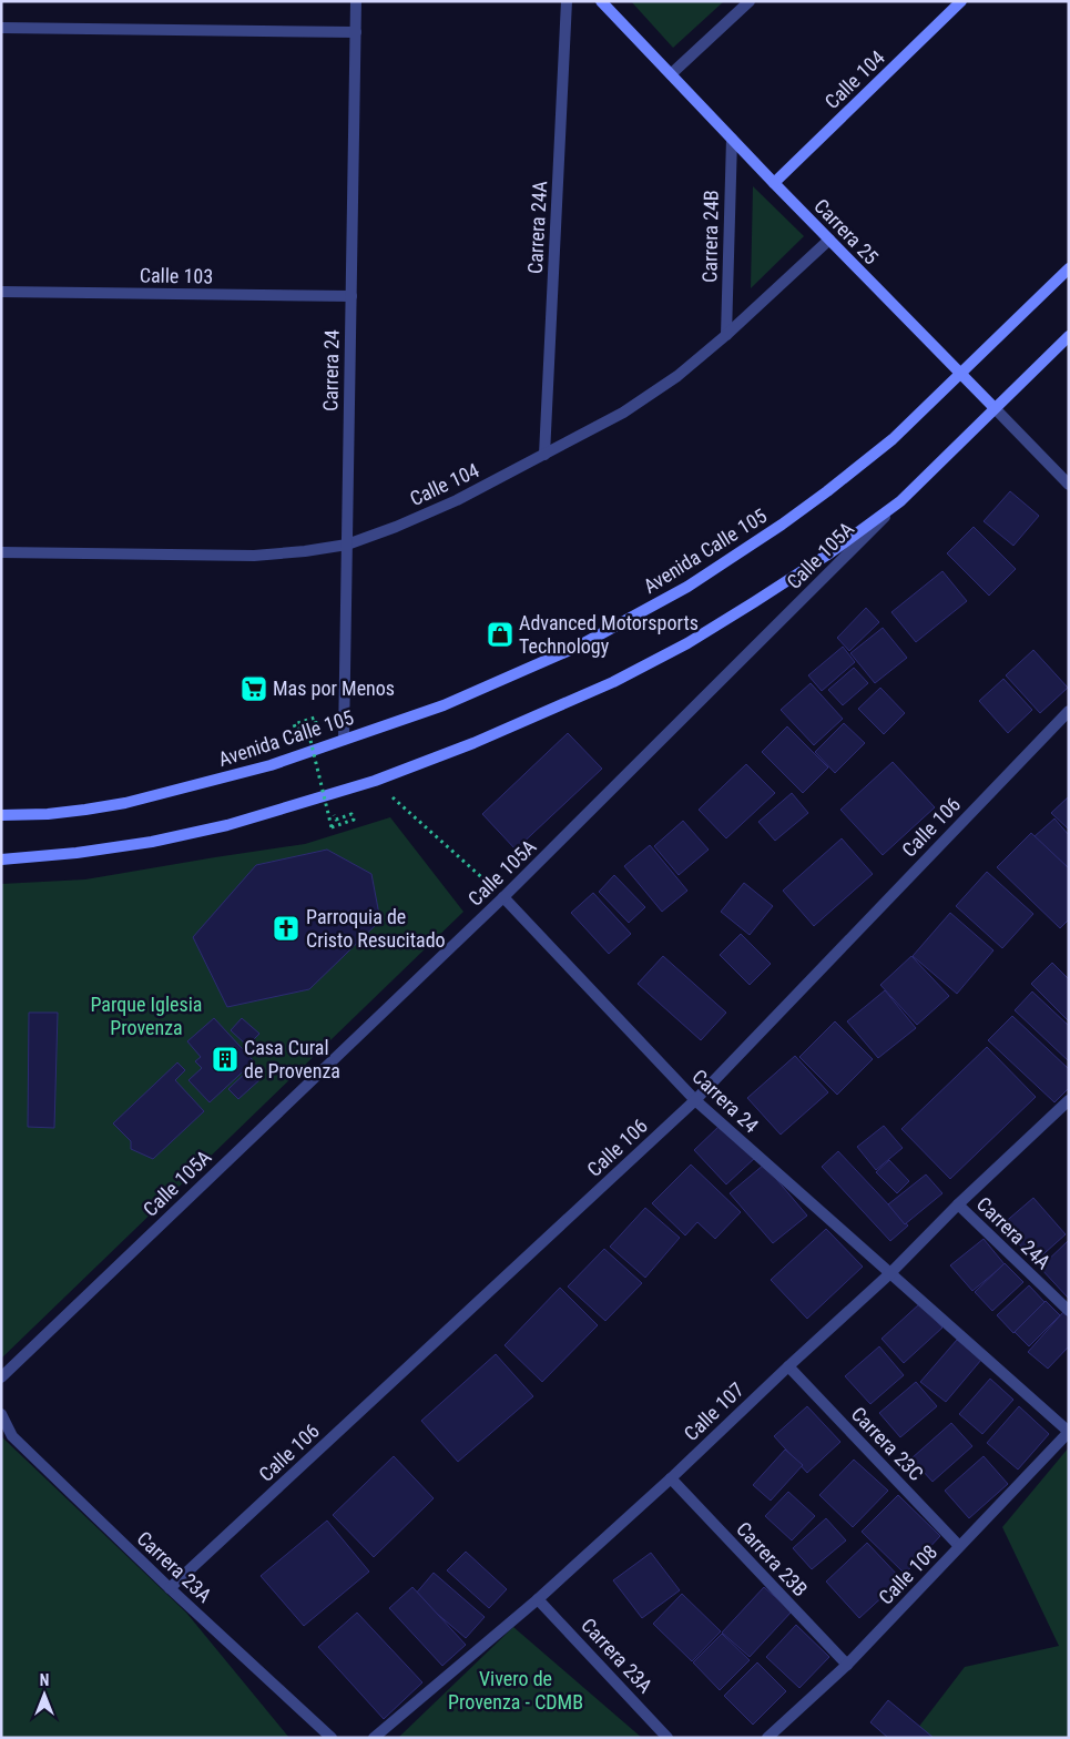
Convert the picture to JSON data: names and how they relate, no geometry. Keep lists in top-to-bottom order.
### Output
{
  "streets": {
    "main road": ["Calle 104", "Carrera 25", "Avenida Calle 105"],
    "street": [
      "Carrera 24A",
      "Carrera 24B",
      "Calle 103",
      "Carrera 24",
      "Calle 105A",
      "Calle 106",
      "Calle 107",
      "Carrera 23C",
      "Carrera 23B",
      "Carrera 23A",
      "Calle 108"
    ]
  },
  "crossings": [
    ["Calle 104", "Carrera 24A"],
    ["Calle 104", "Carrera 25"],
    ["Calle 104", "Carrera 24B"],
    ["Calle 104", "Carrera 24"],
    ["Carrera 24A", "Calle 107"],
    ["Carrera 25", "Carrera 24B"],
    ["Carrera 25", "Avenida Calle 105"],
    ["Calle 103", "Carrera 24"],
    ["Carrera 24", "Avenida Calle 105"],
    ["Carrera 24", "Calle 105A"],
    ["Carrera 24", "Calle 106"],
    ["Carrera 24", "Calle 107"],
    ["Carrera 24", "Calle 108"],
    ["Calle 106", "Carrera 23A"],
    ["Calle 107", "Carrera 23C"],
    ["Calle 107", "Carrera 23B"],
    ["Calle 107", "Carrera 23A"],
    ["Carrera 23C", "Calle 108"],
    ["Carrera 23B", "Calle 108"]
  ],
  "parks": ["Parque Iglesia Provenza", "Vivero de Provenza - CDMB"],
  "places": {
    "shop": ["Advanced Motorsports Technology"],
    "supermarket": ["Mas por Menos"],
    "church": ["Parroquia de Cristo Resucitado"],
    "building": ["Casa Cural de Provenza"]
  },
  "north": "top"
}
